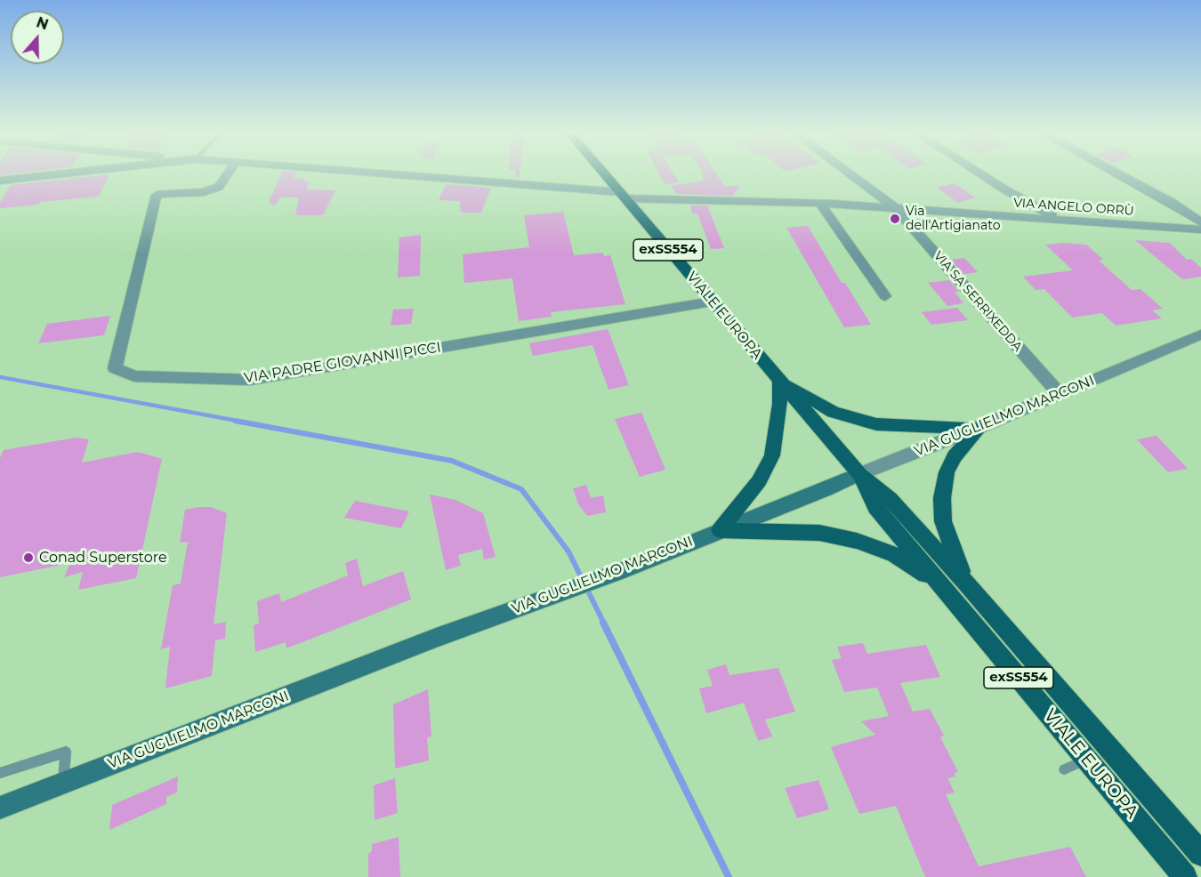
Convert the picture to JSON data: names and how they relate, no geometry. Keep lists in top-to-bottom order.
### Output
{
  "streets": {
    "main road": ["exSS554", "VIALE EUROPA", "VIA GUGLIELMO MARCONI"],
    "street": ["VIA ANGELO ORRÙ", "VIA SA SERRIXEDDA", "VIA PADRE GIOVANNI PICCI"]
  },
  "crossings": [
    ["VIA ANGELO ORRÙ", "VIA SA SERRIXEDDA"],
    ["VIA ANGELO ORRÙ", "VIALE EUROPA"],
    ["VIA SA SERRIXEDDA", "VIA GUGLIELMO MARCONI"],
    ["VIALE EUROPA", "VIA PADRE GIOVANNI PICCI"],
    ["VIALE EUROPA", "VIA GUGLIELMO MARCONI"]
  ],
  "places": ["Via dell'Artigianato", "Conad Superstore"],
  "north": "top"
}
